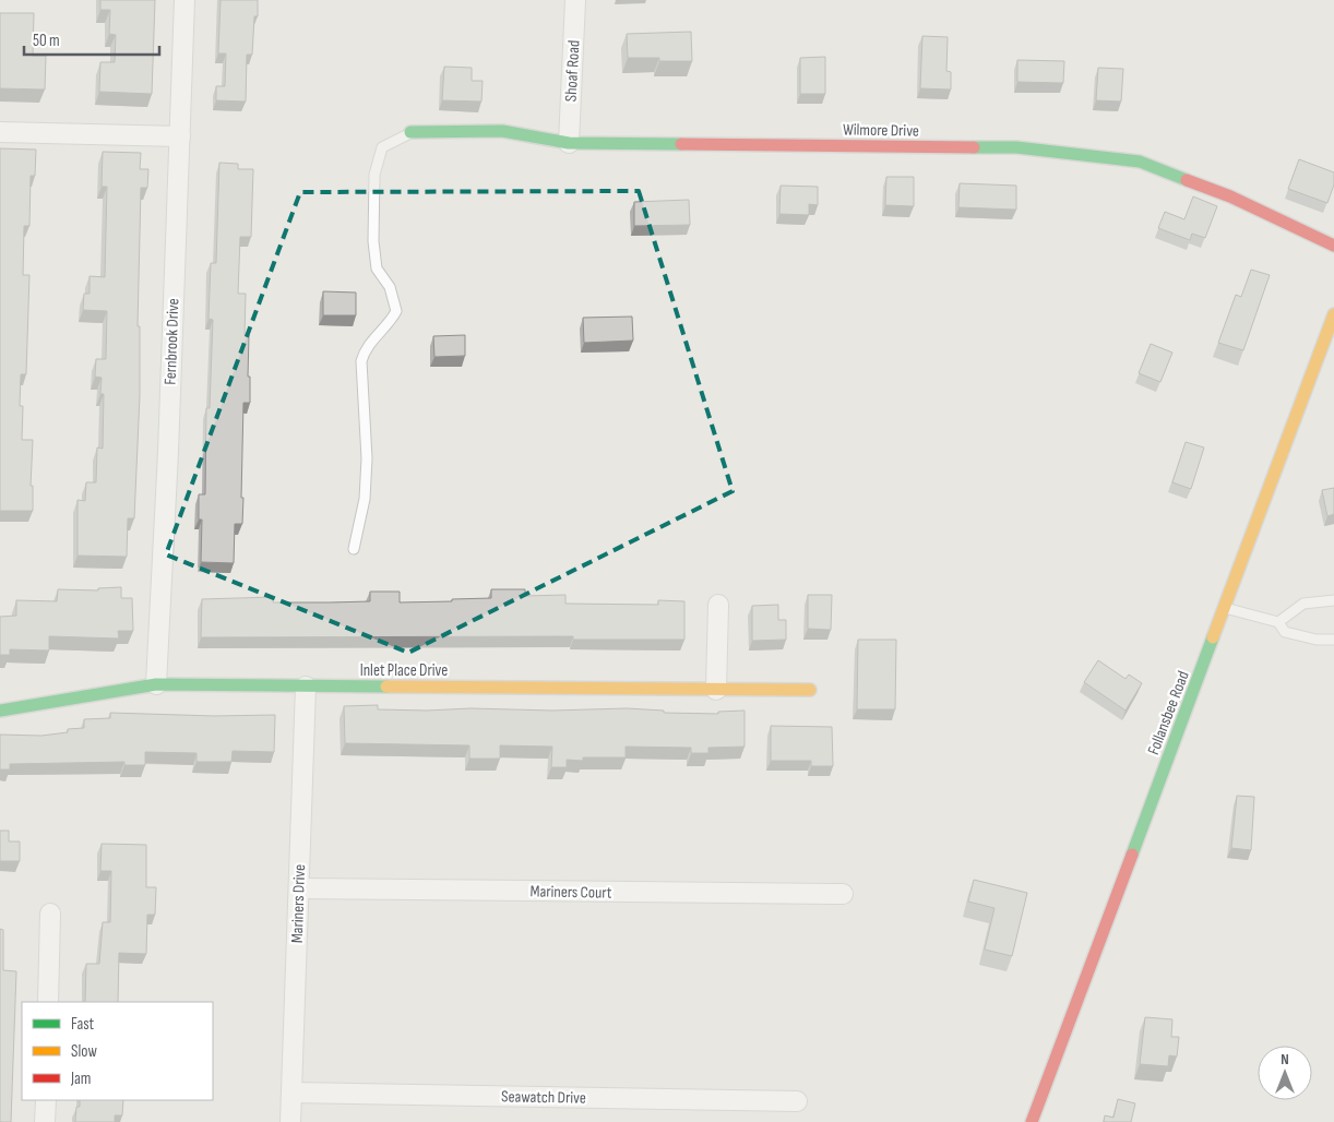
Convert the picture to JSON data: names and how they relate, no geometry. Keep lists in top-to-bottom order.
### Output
{
  "streets": {
    "street": [
      "Shoaf Road",
      "Wilmore Drive",
      "Fernbrook Drive",
      "Inlet Place Drive",
      "Follansbee Road",
      "Mariners Court",
      "Mariners Drive",
      "Seawatch Drive"
    ]
  },
  "crossings": [
    ["Shoaf Road", "Wilmore Drive"],
    ["Fernbrook Drive", "Inlet Place Drive"],
    ["Inlet Place Drive", "Mariners Drive"],
    ["Mariners Court", "Mariners Drive"],
    ["Mariners Drive", "Seawatch Drive"]
  ],
  "legend": ["Fast", "Slow", "Jam"],
  "scale_bar": "50 m",
  "north": "top"
}
